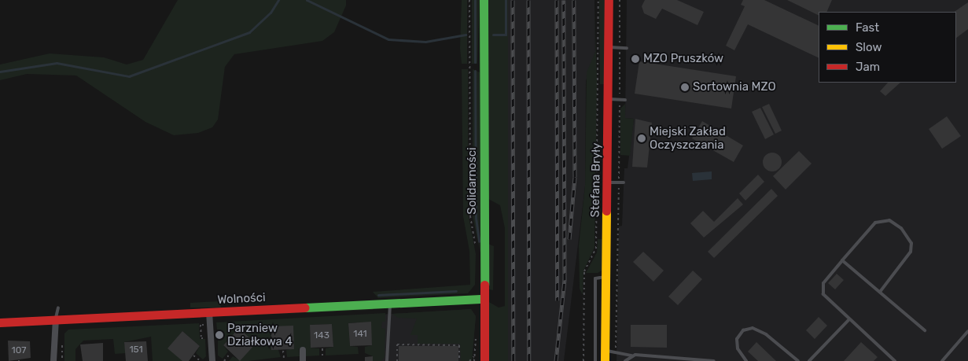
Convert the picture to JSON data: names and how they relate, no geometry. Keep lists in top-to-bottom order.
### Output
{
  "streets": {
    "street": ["Stefana Bryły", "Solidarności", "Wolności"]
  },
  "crossings": [
    ["Solidarności", "Wolności"]
  ],
  "places": [
    "MZO Pruszków",
    "Sortownia MZO",
    "Miejski Zakład Oczyszczania",
    "Parzniew Działkowa 4"
  ],
  "house_numbers": [
    "141",
    "143",
    "151",
    "107"
  ],
  "legend": ["Fast", "Slow", "Jam"]
}
